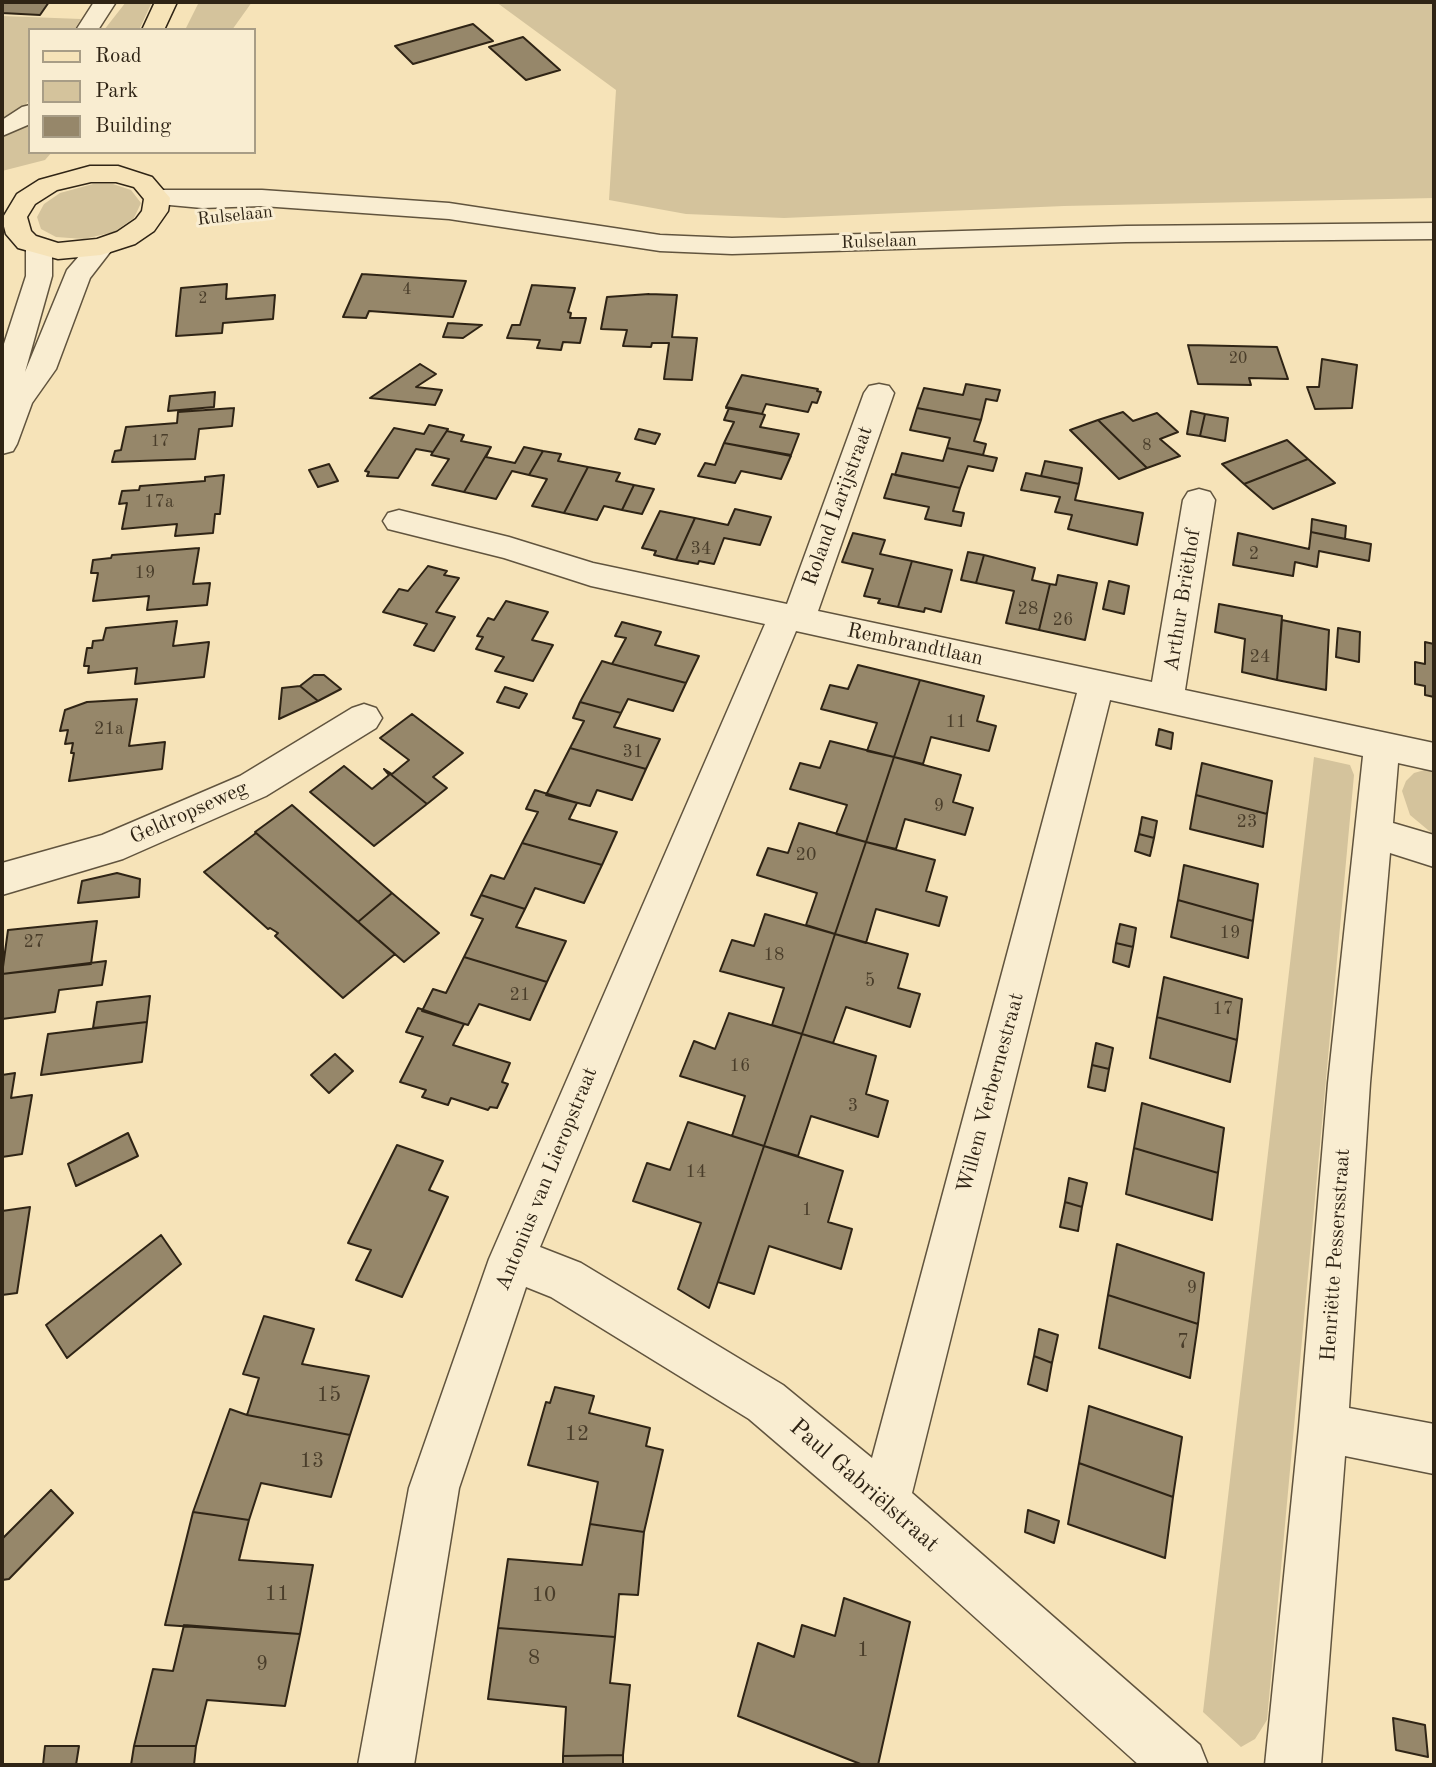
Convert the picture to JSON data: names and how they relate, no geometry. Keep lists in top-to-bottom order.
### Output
{
  "streets": {
    "street": [
      "Rulselaan",
      "Roland Larijstraat",
      "Arthur Briëthof",
      "Rembrandtlaan",
      "Geldropseweg",
      "Willem Verbernestraat",
      "Antonius van Lieropstraat",
      "Henriëtte Pessersstraat",
      "Paul Gabriëlstraat"
    ]
  },
  "crossings": [
    ["Roland Larijstraat", "Rembrandtlaan"],
    ["Roland Larijstraat", "Antonius van Lieropstraat"],
    ["Arthur Briëthof", "Rembrandtlaan"],
    ["Rembrandtlaan", "Willem Verbernestraat"],
    ["Rembrandtlaan", "Antonius van Lieropstraat"],
    ["Rembrandtlaan", "Henriëtte Pessersstraat"],
    ["Willem Verbernestraat", "Paul Gabriëlstraat"],
    ["Antonius van Lieropstraat", "Paul Gabriëlstraat"]
  ],
  "house_numbers": [
    "4",
    "2",
    "20",
    "17",
    "8",
    "17a",
    "34",
    "2",
    "19",
    "28",
    "26",
    "24",
    "11",
    "21a",
    "31",
    "9",
    "23",
    "20",
    "19",
    "27",
    "18",
    "5",
    "21",
    "17",
    "16",
    "3",
    "14",
    "1",
    "9",
    "7",
    "15",
    "12",
    "13",
    "11",
    "10",
    "1",
    "8",
    "9"
  ],
  "legend": ["Road", "Park", "Building"]
}
